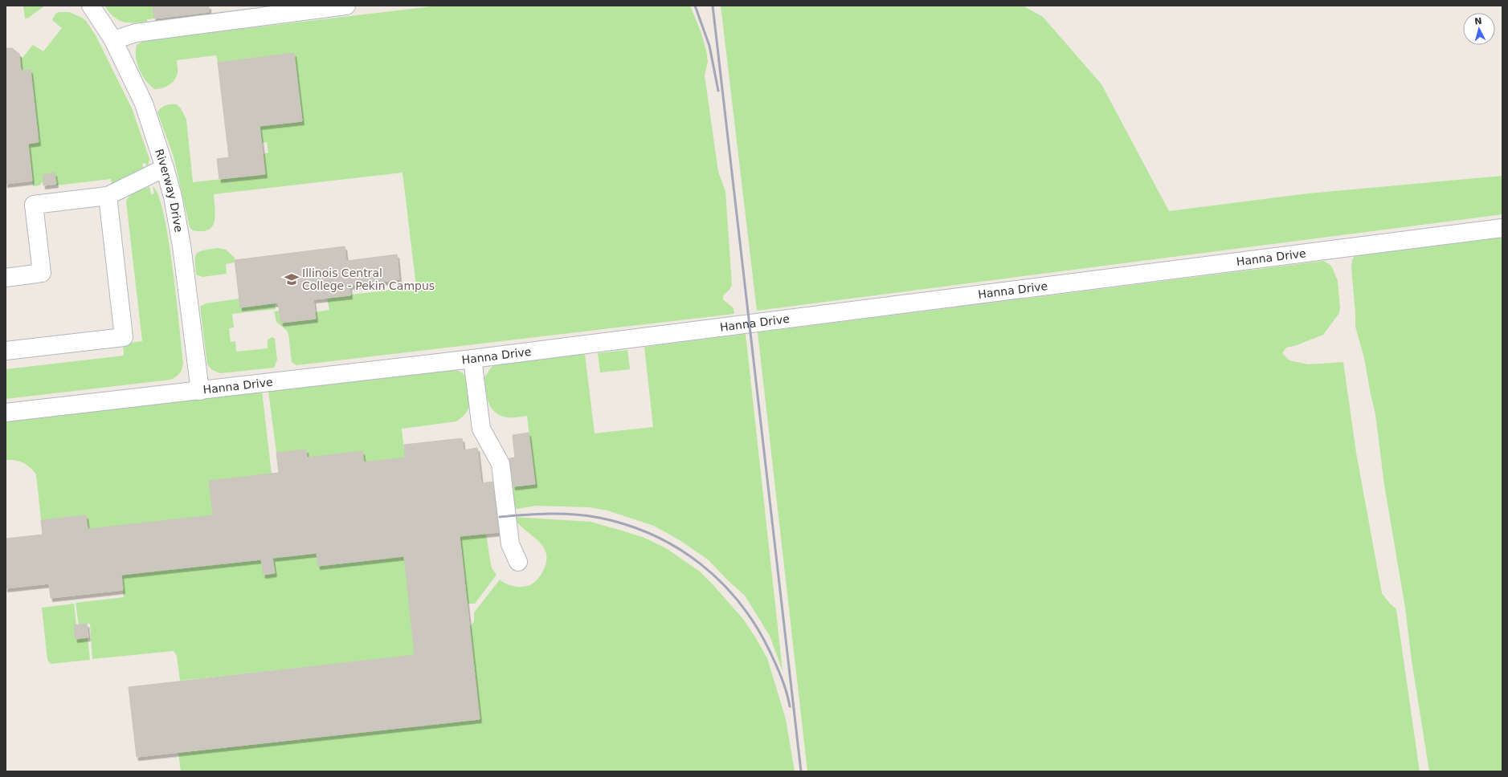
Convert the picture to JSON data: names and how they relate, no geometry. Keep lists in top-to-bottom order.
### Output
{
  "streets": {
    "street": ["Riverway Drive", "Hanna Drive"]
  },
  "crossings": [
    ["Riverway Drive", "Hanna Drive"]
  ],
  "places": {
    "school or university": ["Illinois Central College - Pekin Campus"]
  },
  "north": "top"
}
